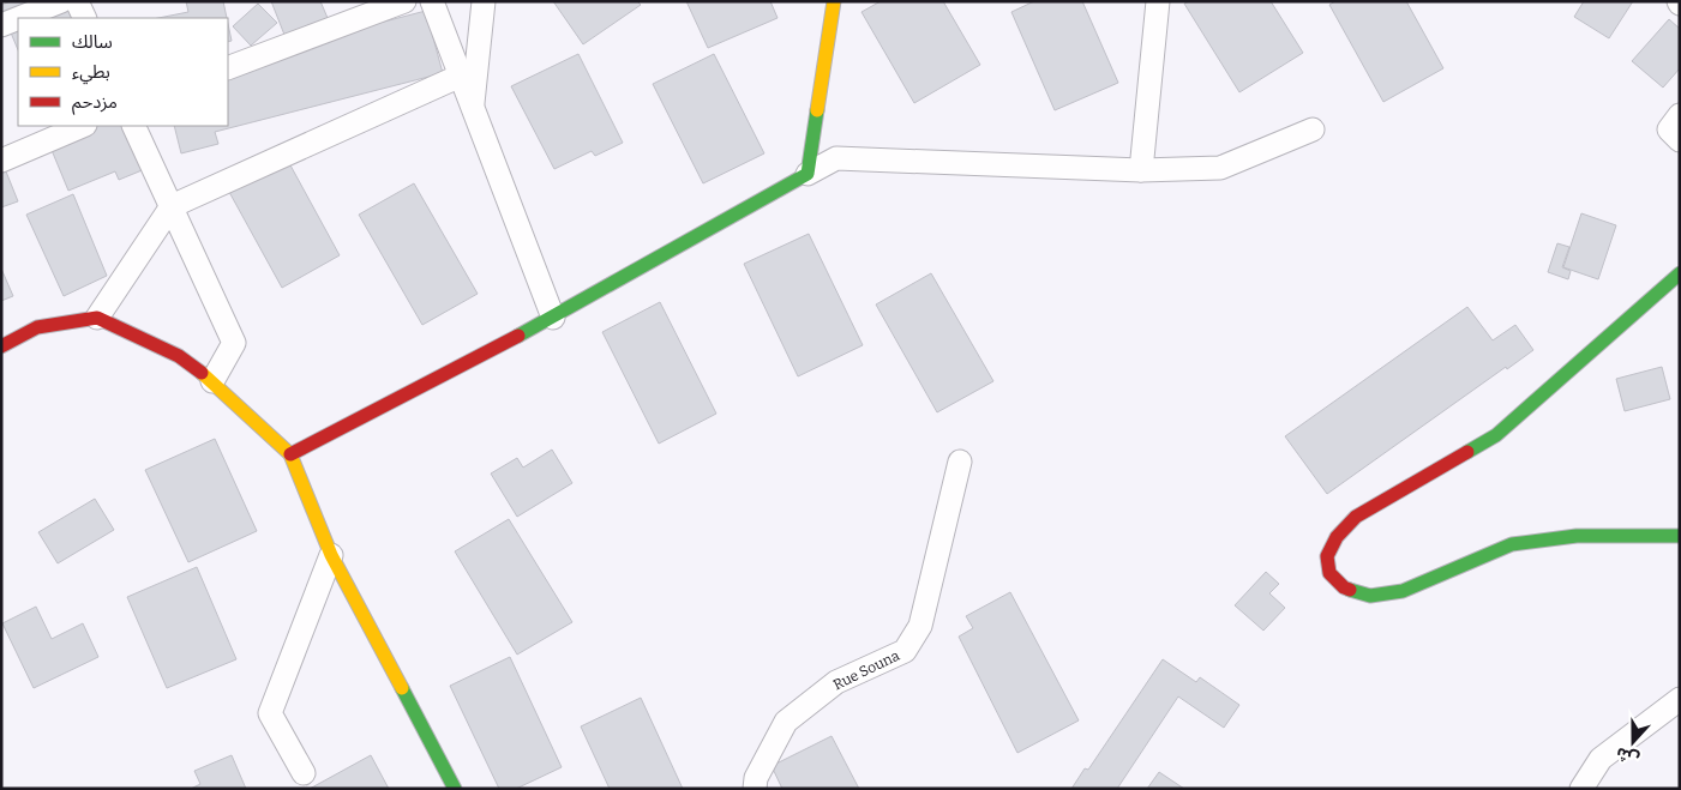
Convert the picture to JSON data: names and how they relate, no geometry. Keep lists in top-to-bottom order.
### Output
{
  "streets": {
    "street": ["Rue Souna"]
  },
  "legend": ["سالك", "بطيء", "مزدحم"],
  "north": "bottom"
}
